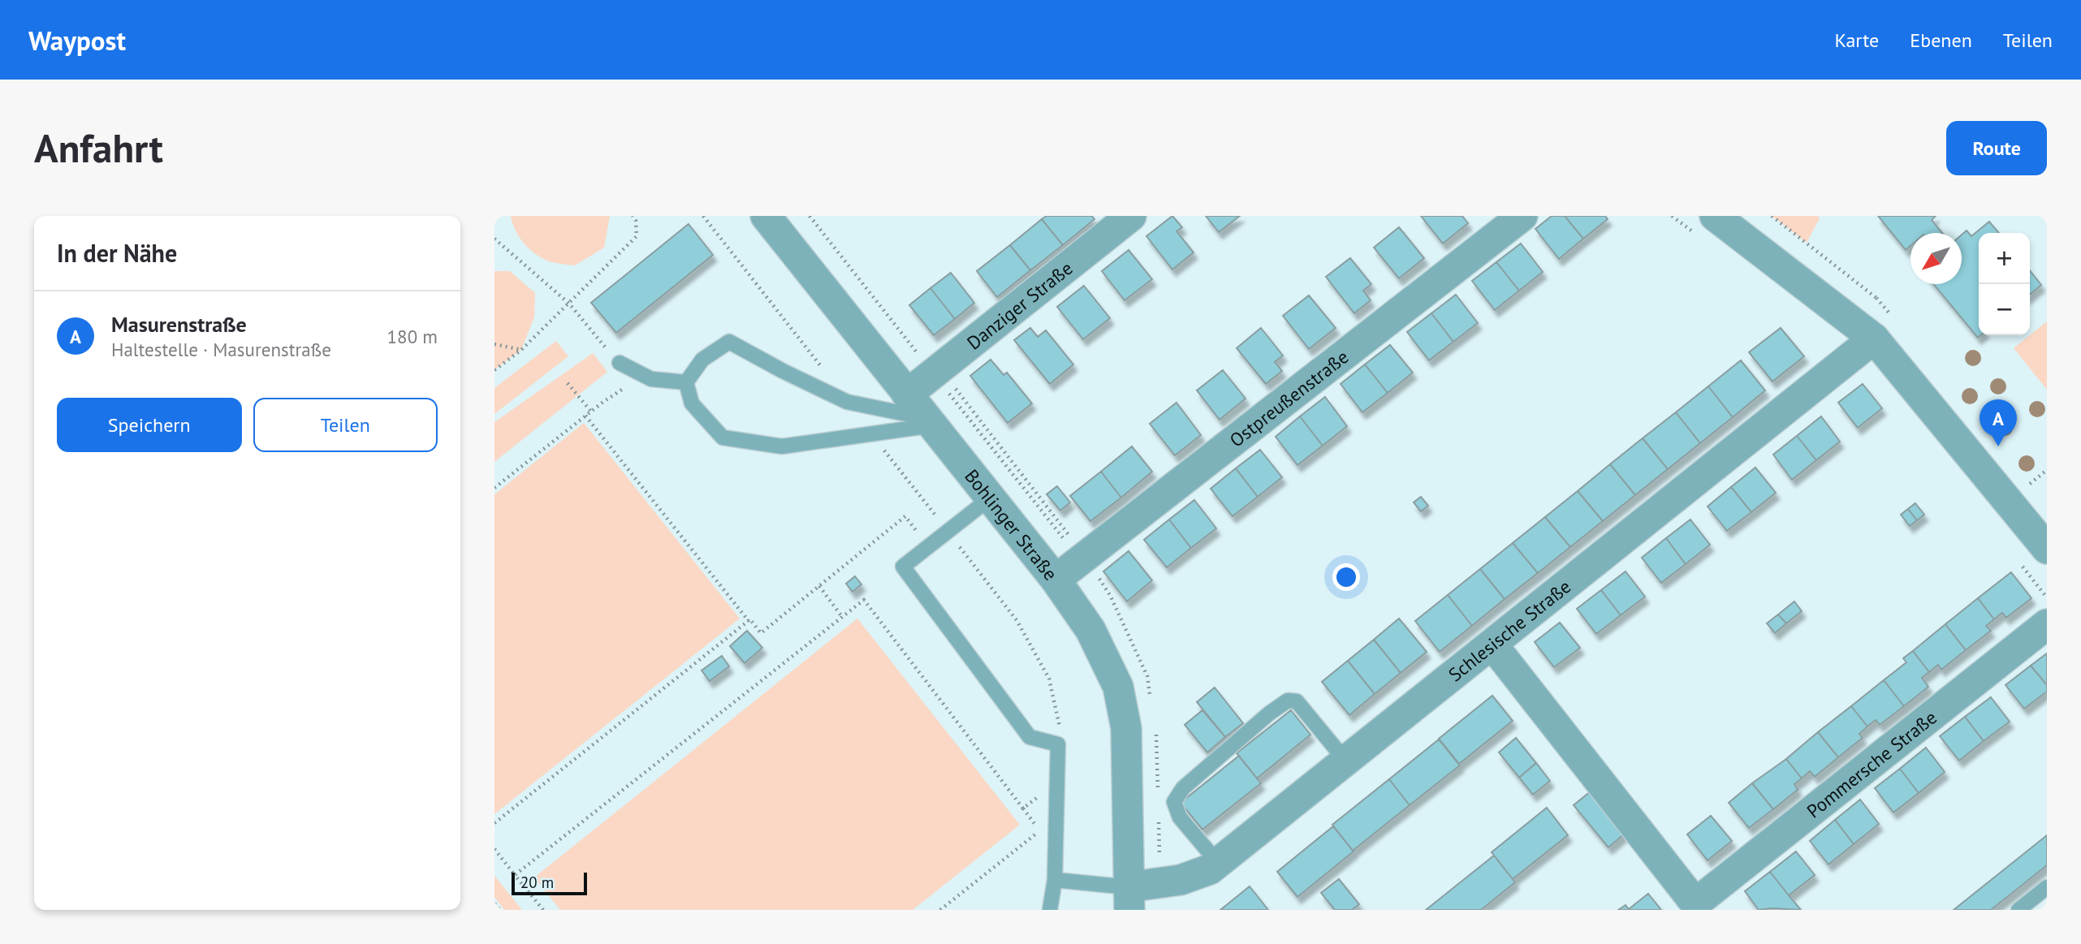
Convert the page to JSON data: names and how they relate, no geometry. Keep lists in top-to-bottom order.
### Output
{
  "streets": {
    "street": [
      "Danziger Straße",
      "Ostpreußenstraße",
      "Bohlinger Straße",
      "Schlesische Straße",
      "Pommersche Straße"
    ]
  },
  "crossings": [
    ["Danziger Straße", "Bohlinger Straße"],
    ["Ostpreußenstraße", "Bohlinger Straße"],
    ["Bohlinger Straße", "Schlesische Straße"],
    ["Schlesische Straße", "Pommersche Straße"]
  ],
  "scale_bar": "20 m",
  "north": "bottom left",
  "page": {
    "header": "Waypost",
    "nav": ["Karte", "Ebenen", "Teilen"],
    "buttons": [
      "Route",
      ["Speichern", "Teilen"]
    ],
    "title": "Anfahrt",
    "heading": "In der Nähe",
    "map_buttons": ["+", "−"],
    "list": [
      {
        "mark": "A",
        "name": "Masurenstraße",
        "note": "Haltestelle · Masurenstraße",
        "value": "180 m"
      }
    ],
    "pins": "A",
    "scale": "20 m"
  }
}
